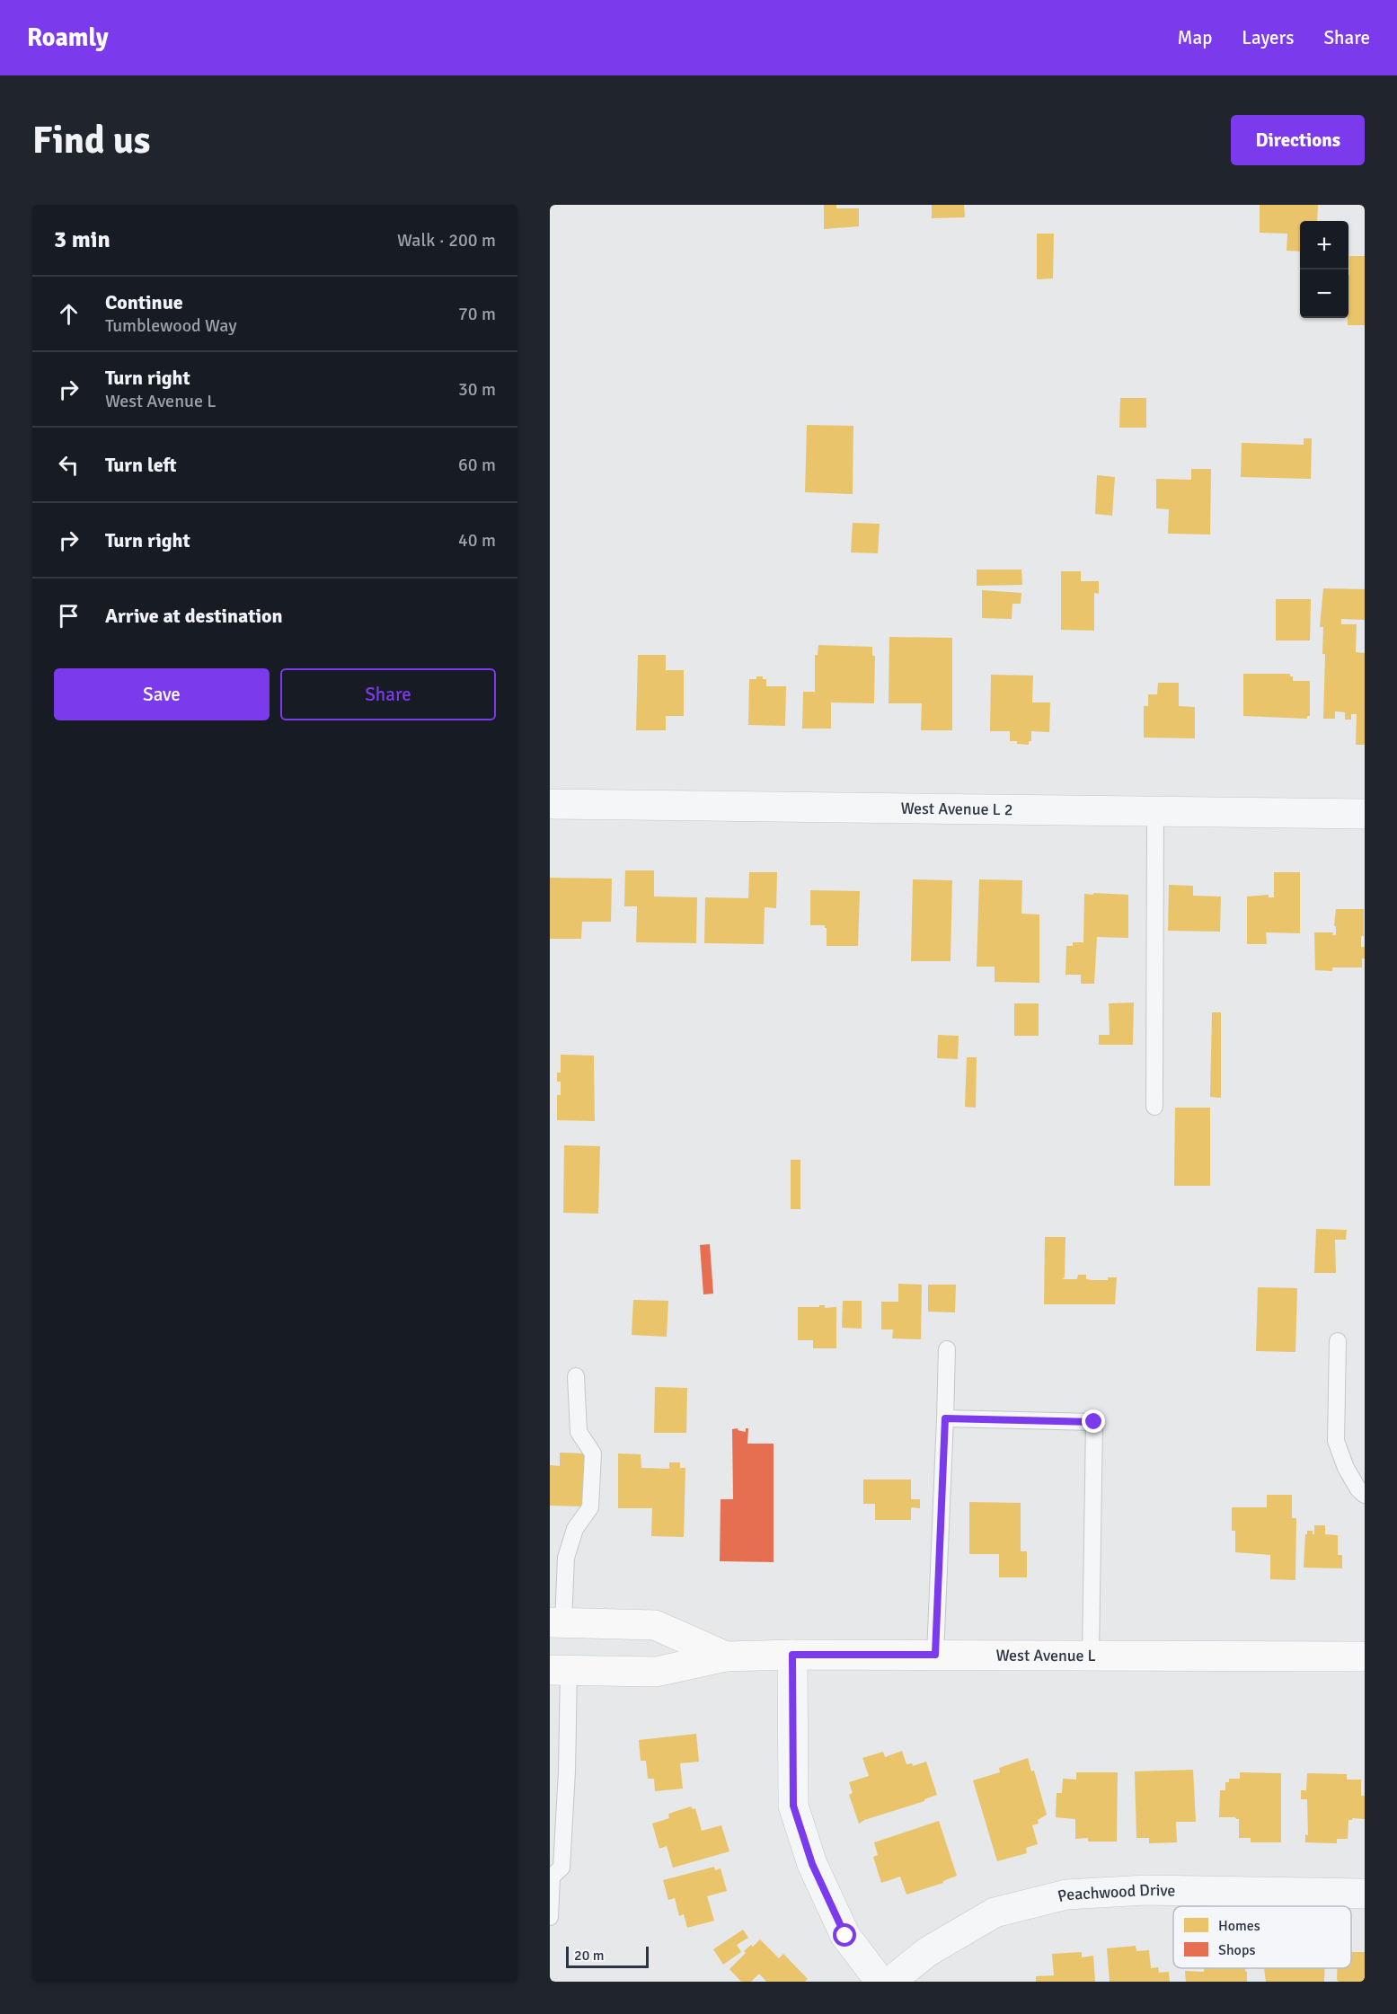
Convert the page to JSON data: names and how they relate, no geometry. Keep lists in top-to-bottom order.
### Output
{
  "streets": {
    "main road": ["West Avenue L"],
    "street": ["West Avenue L 2", "Peachwood Drive"]
  },
  "legend": ["Homes", "Shops"],
  "scale_bar": "20 m",
  "page": {
    "header": "Roamly",
    "nav": ["Map", "Layers", "Share"],
    "buttons": [
      "Directions",
      ["Save", "Share"]
    ],
    "title": "Find us",
    "heading": ["3 min", "Walk · 200 m"],
    "map_buttons": ["+", "−"],
    "list": [
      ["Continue", "Tumblewood Way", "70 m"],
      ["Turn right", "West Avenue L", "30 m"],
      ["Turn left", "60 m"],
      ["Turn right", "40 m"],
      "Arrive at destination"
    ],
    "scale": "20 m"
  }
}
